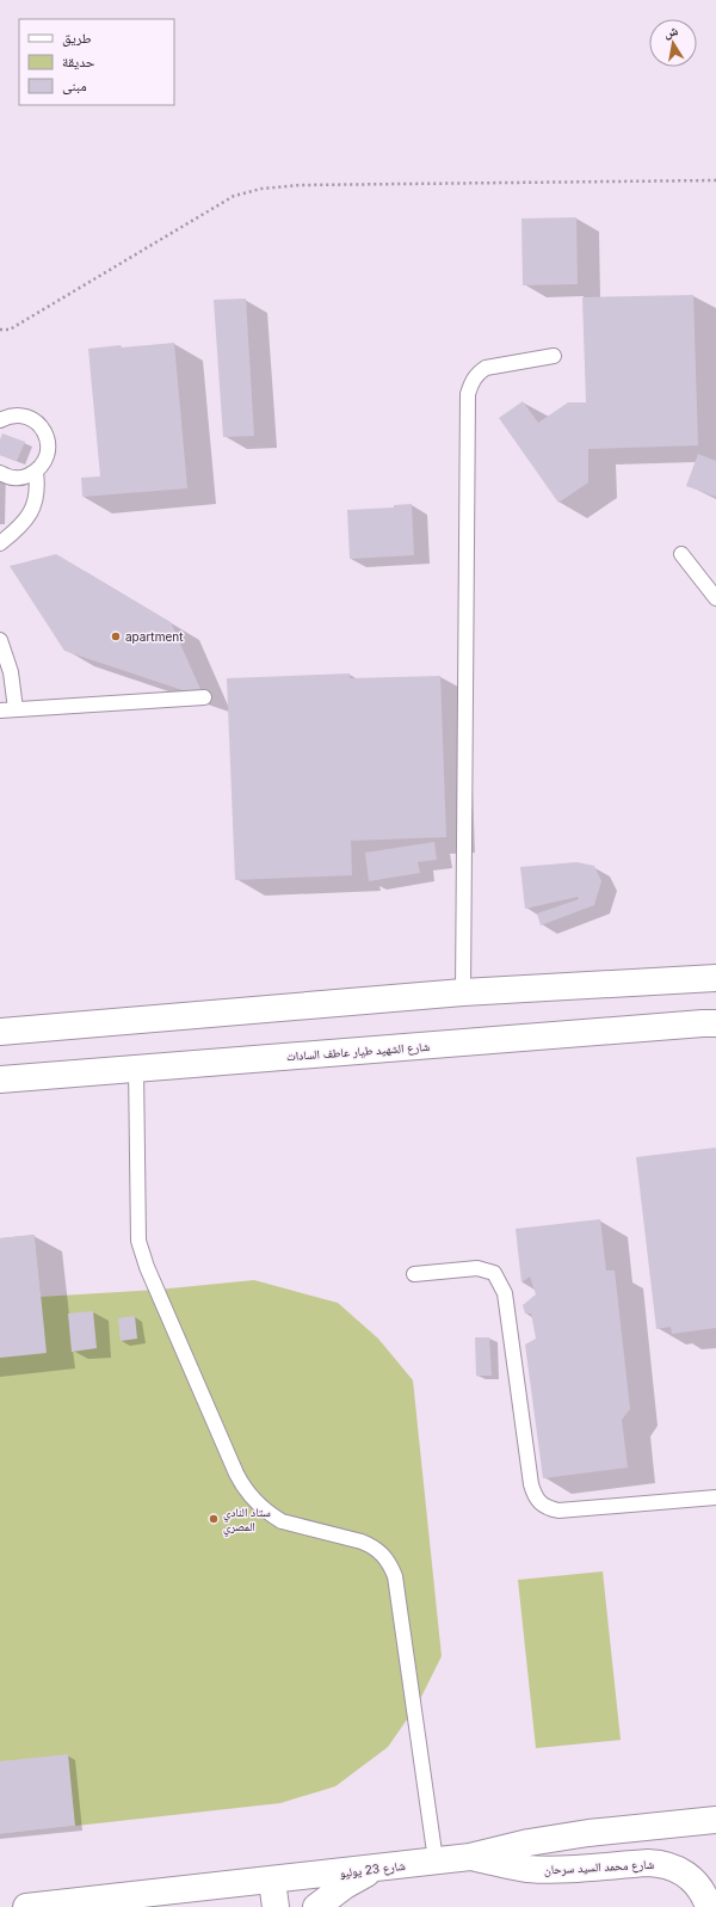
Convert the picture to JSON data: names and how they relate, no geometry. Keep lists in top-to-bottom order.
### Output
{
  "streets": {
    "street": ["شارع الشهيد طيار عاطف السادات", "شارع محمد السيد سرحان", "شارع 23 يوليو"]
  },
  "crossings": [
    ["شارع محمد السيد سرحان", "شارع 23 يوليو"]
  ],
  "places": ["apartment", "ستاد النادي المصري"],
  "legend": ["طريق", "حديقة", "مبنى"],
  "north": "top"
}
